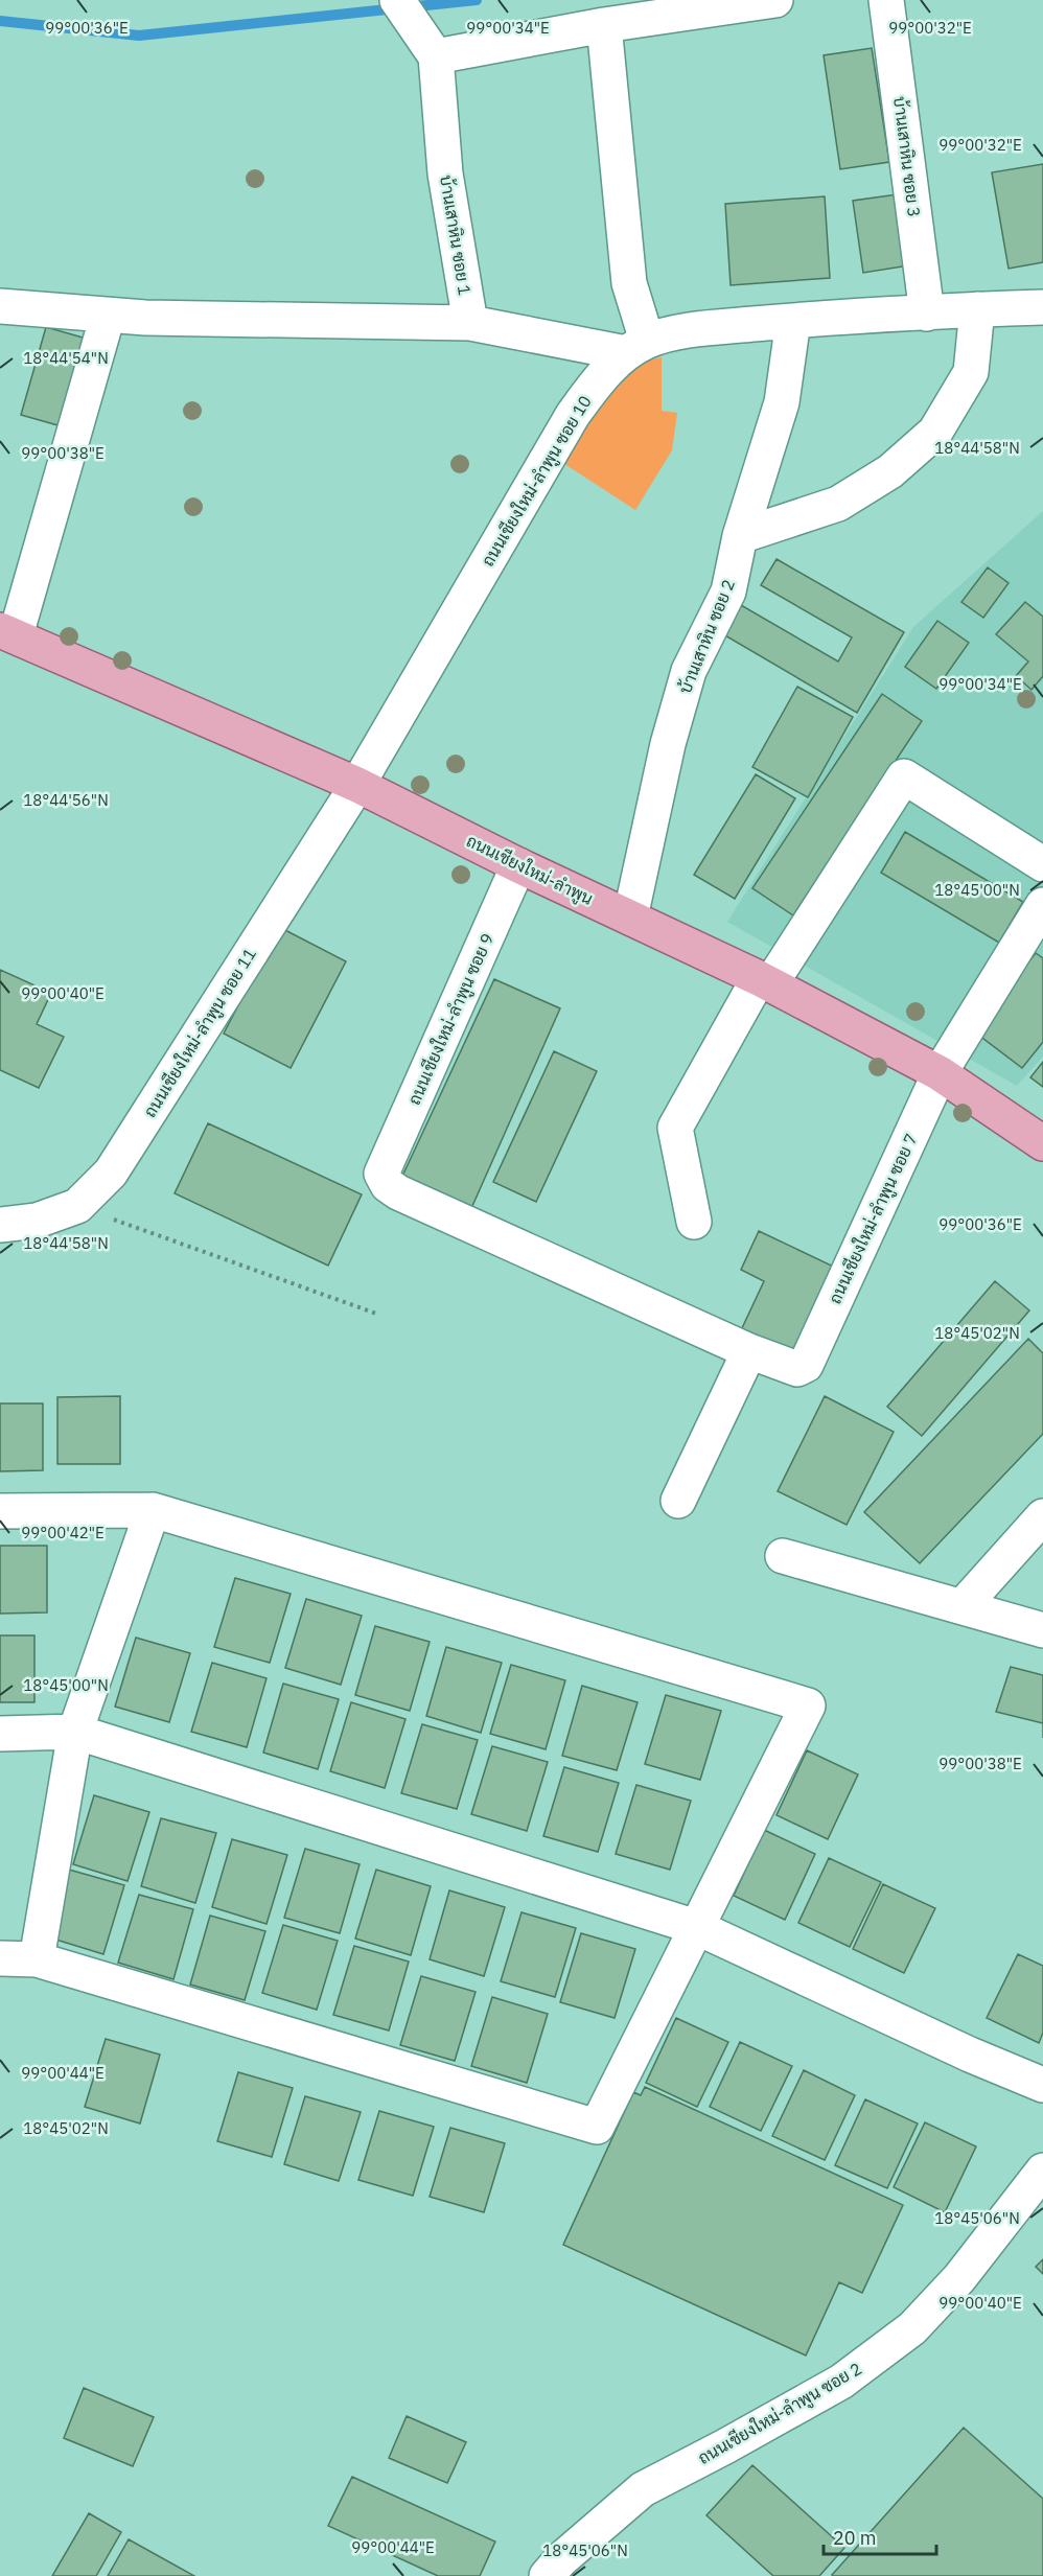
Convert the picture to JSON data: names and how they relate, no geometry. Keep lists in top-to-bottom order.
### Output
{
  "streets": {
    "main road": ["ถนนเชียงใหม่-ลำพูน"],
    "street": [
      "บ้านเสาหิน ซอย 3",
      "บ้านเสาหิน ซอย 1",
      "ถนนเชียงใหม่-ลำพูน ซอย 10",
      "บ้านเสาหิน ซอย 2",
      "ถนนเชียงใหม่-ลำพูน ซอย 9",
      "ถนนเชียงใหม่-ลำพูน ซอย 11",
      "ถนนเชียงใหม่-ลำพูน ซอย 7",
      "ถนนเชียงใหม่-ลำพูน ซอย 2"
    ]
  },
  "crossings": [
    ["ถนนเชียงใหม่-ลำพูน ซอย 10", "ถนนเชียงใหม่-ลำพูน"],
    ["ถนนเชียงใหม่-ลำพูน ซอย 10", "ถนนเชียงใหม่-ลำพูน ซอย 11"],
    ["บ้านเสาหิน ซอย 2", "ถนนเชียงใหม่-ลำพูน"],
    ["ถนนเชียงใหม่-ลำพูน", "ถนนเชียงใหม่-ลำพูน ซอย 9"],
    ["ถนนเชียงใหม่-ลำพูน", "ถนนเชียงใหม่-ลำพูน ซอย 11"],
    ["ถนนเชียงใหม่-ลำพูน", "ถนนเชียงใหม่-ลำพูน ซอย 7"],
    ["ถนนเชียงใหม่-ลำพูน ซอย 9", "ถนนเชียงใหม่-ลำพูน ซอย 7"]
  ],
  "scale_bar": "20 m",
  "coordinates": [
    "99°00'36\"E",
    "99°00'34\"E",
    "99°00'32\"E",
    "18°44'54\"N",
    "18°44'58\"N",
    "99°00'38\"E",
    "18°44'56\"N",
    "18°45'00\"N",
    "99°00'40\"E",
    "18°45'02\"N",
    "99°00'42\"E",
    "99°00'44\"E",
    "18°45'06\"N"
  ]
}
